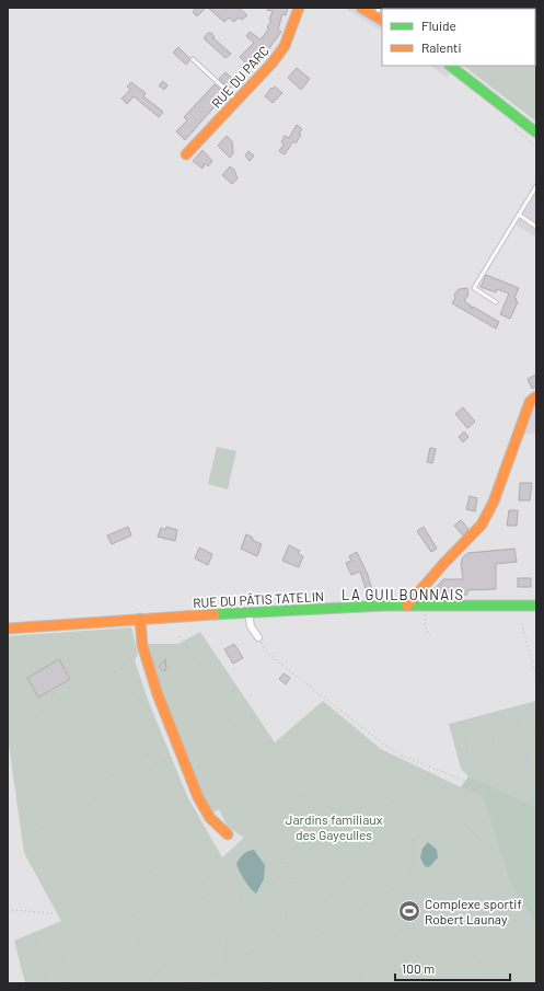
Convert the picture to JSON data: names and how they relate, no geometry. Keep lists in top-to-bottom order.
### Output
{
  "streets": {
    "street": ["RUE DU PARC", "RUE DU PÂTIS TATELIN"]
  },
  "districts": ["LA GUILBONNAIS"],
  "parks": ["Jardins familiaux des Gayeulles"],
  "places": {
    "sports": ["Complexe sportif Robert Launay"]
  },
  "legend": ["Fluide", "Ralenti"],
  "scale_bar": "100 m"
}
